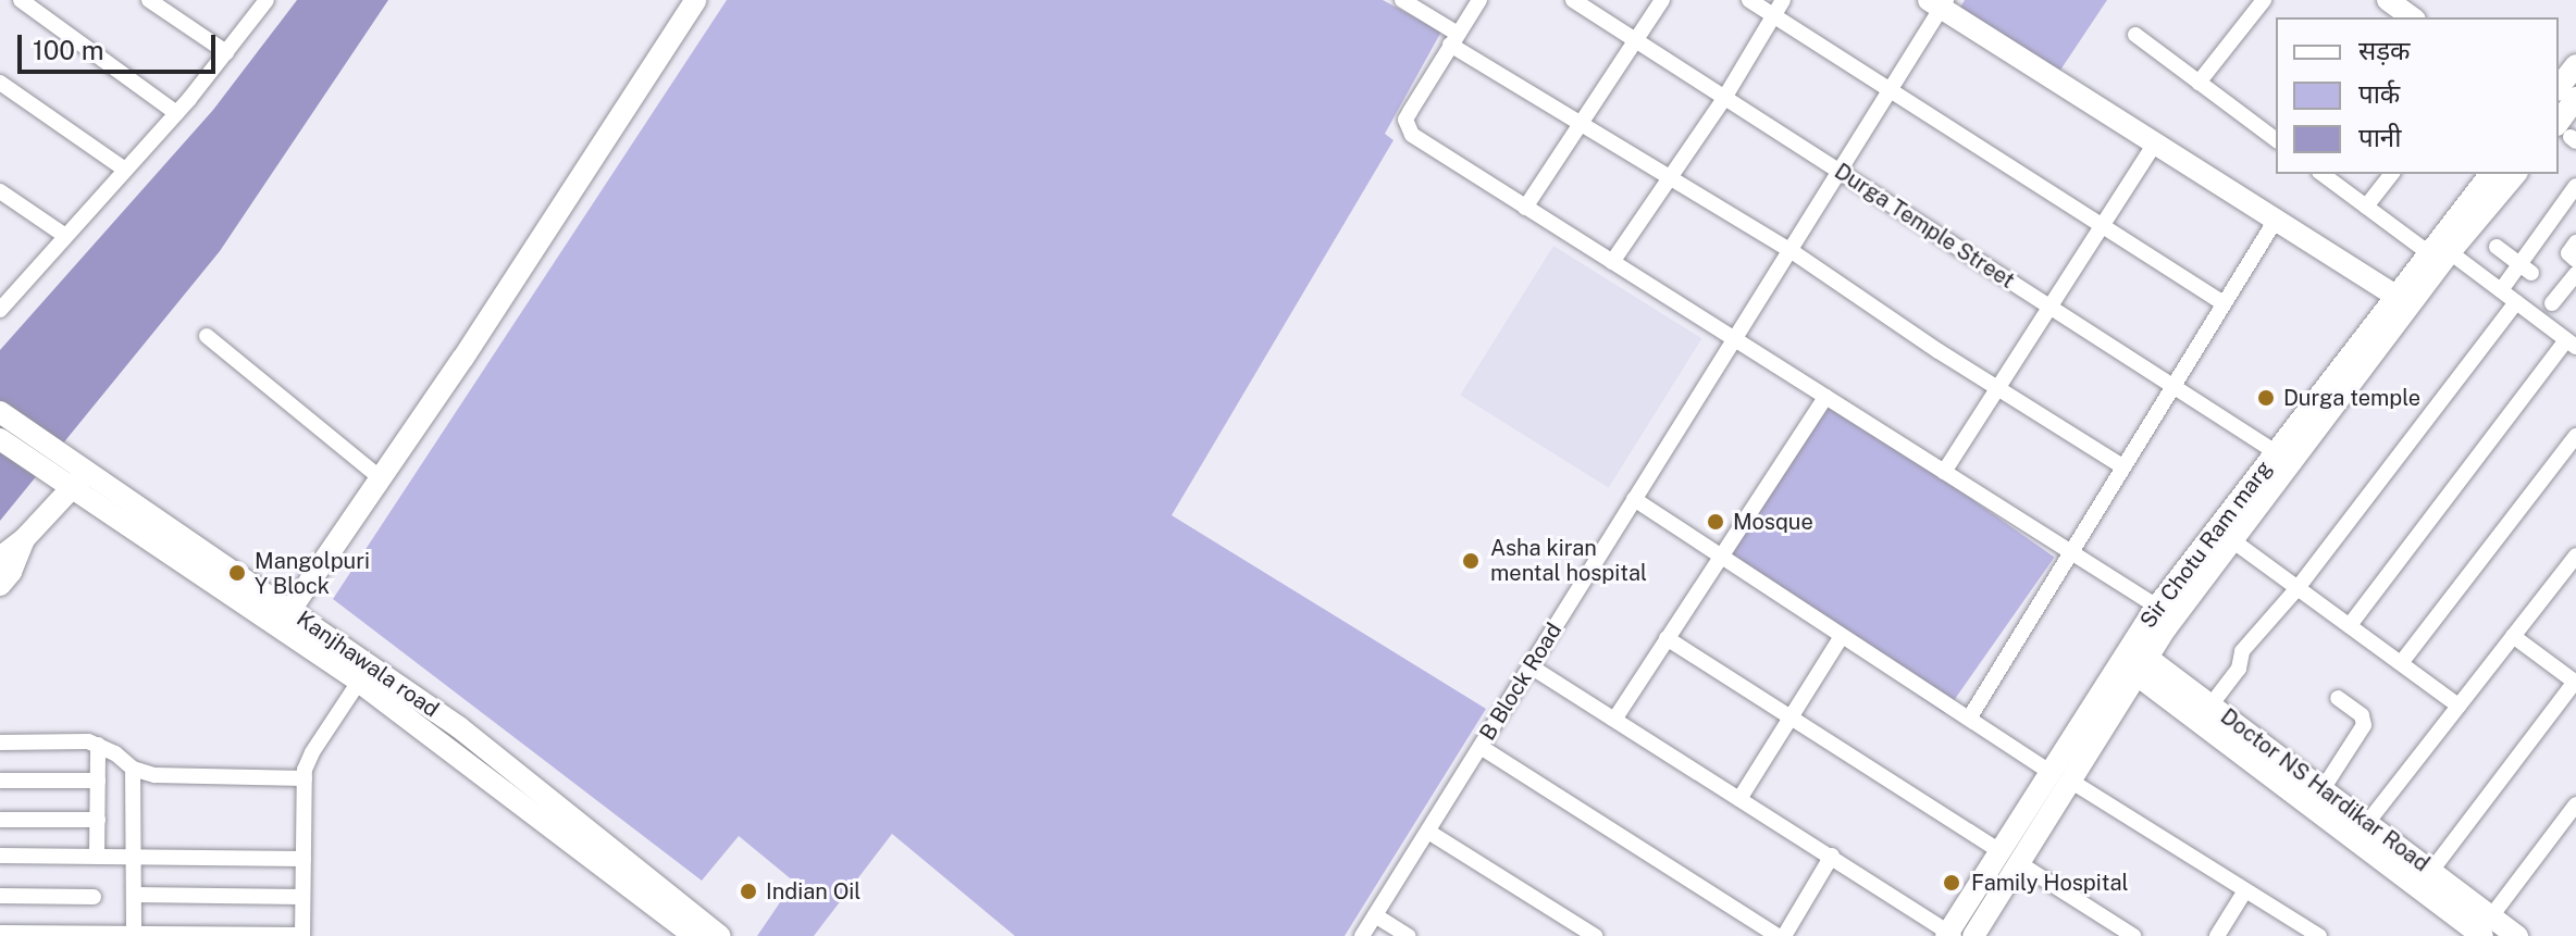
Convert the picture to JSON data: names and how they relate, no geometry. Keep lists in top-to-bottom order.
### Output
{
  "streets": {
    "street": [
      "Durga Temple Street",
      "Sir Chotu Ram marg",
      "Kanjhawala road",
      "B Block Road",
      "Doctor NS Hardikar Road"
    ]
  },
  "crossings": [
    ["Durga Temple Street", "Sir Chotu Ram marg"],
    ["Durga Temple Street", "B Block Road"],
    ["Sir Chotu Ram marg", "Doctor NS Hardikar Road"]
  ],
  "places": [
    "Durga temple",
    "Mosque",
    "Asha kiran mental hospital",
    "Mangolpuri Y Block",
    "Family Hospital",
    "Indian Oil"
  ],
  "legend": ["सड़क", "पार्क", "पानी"],
  "scale_bar": "100 m"
}
